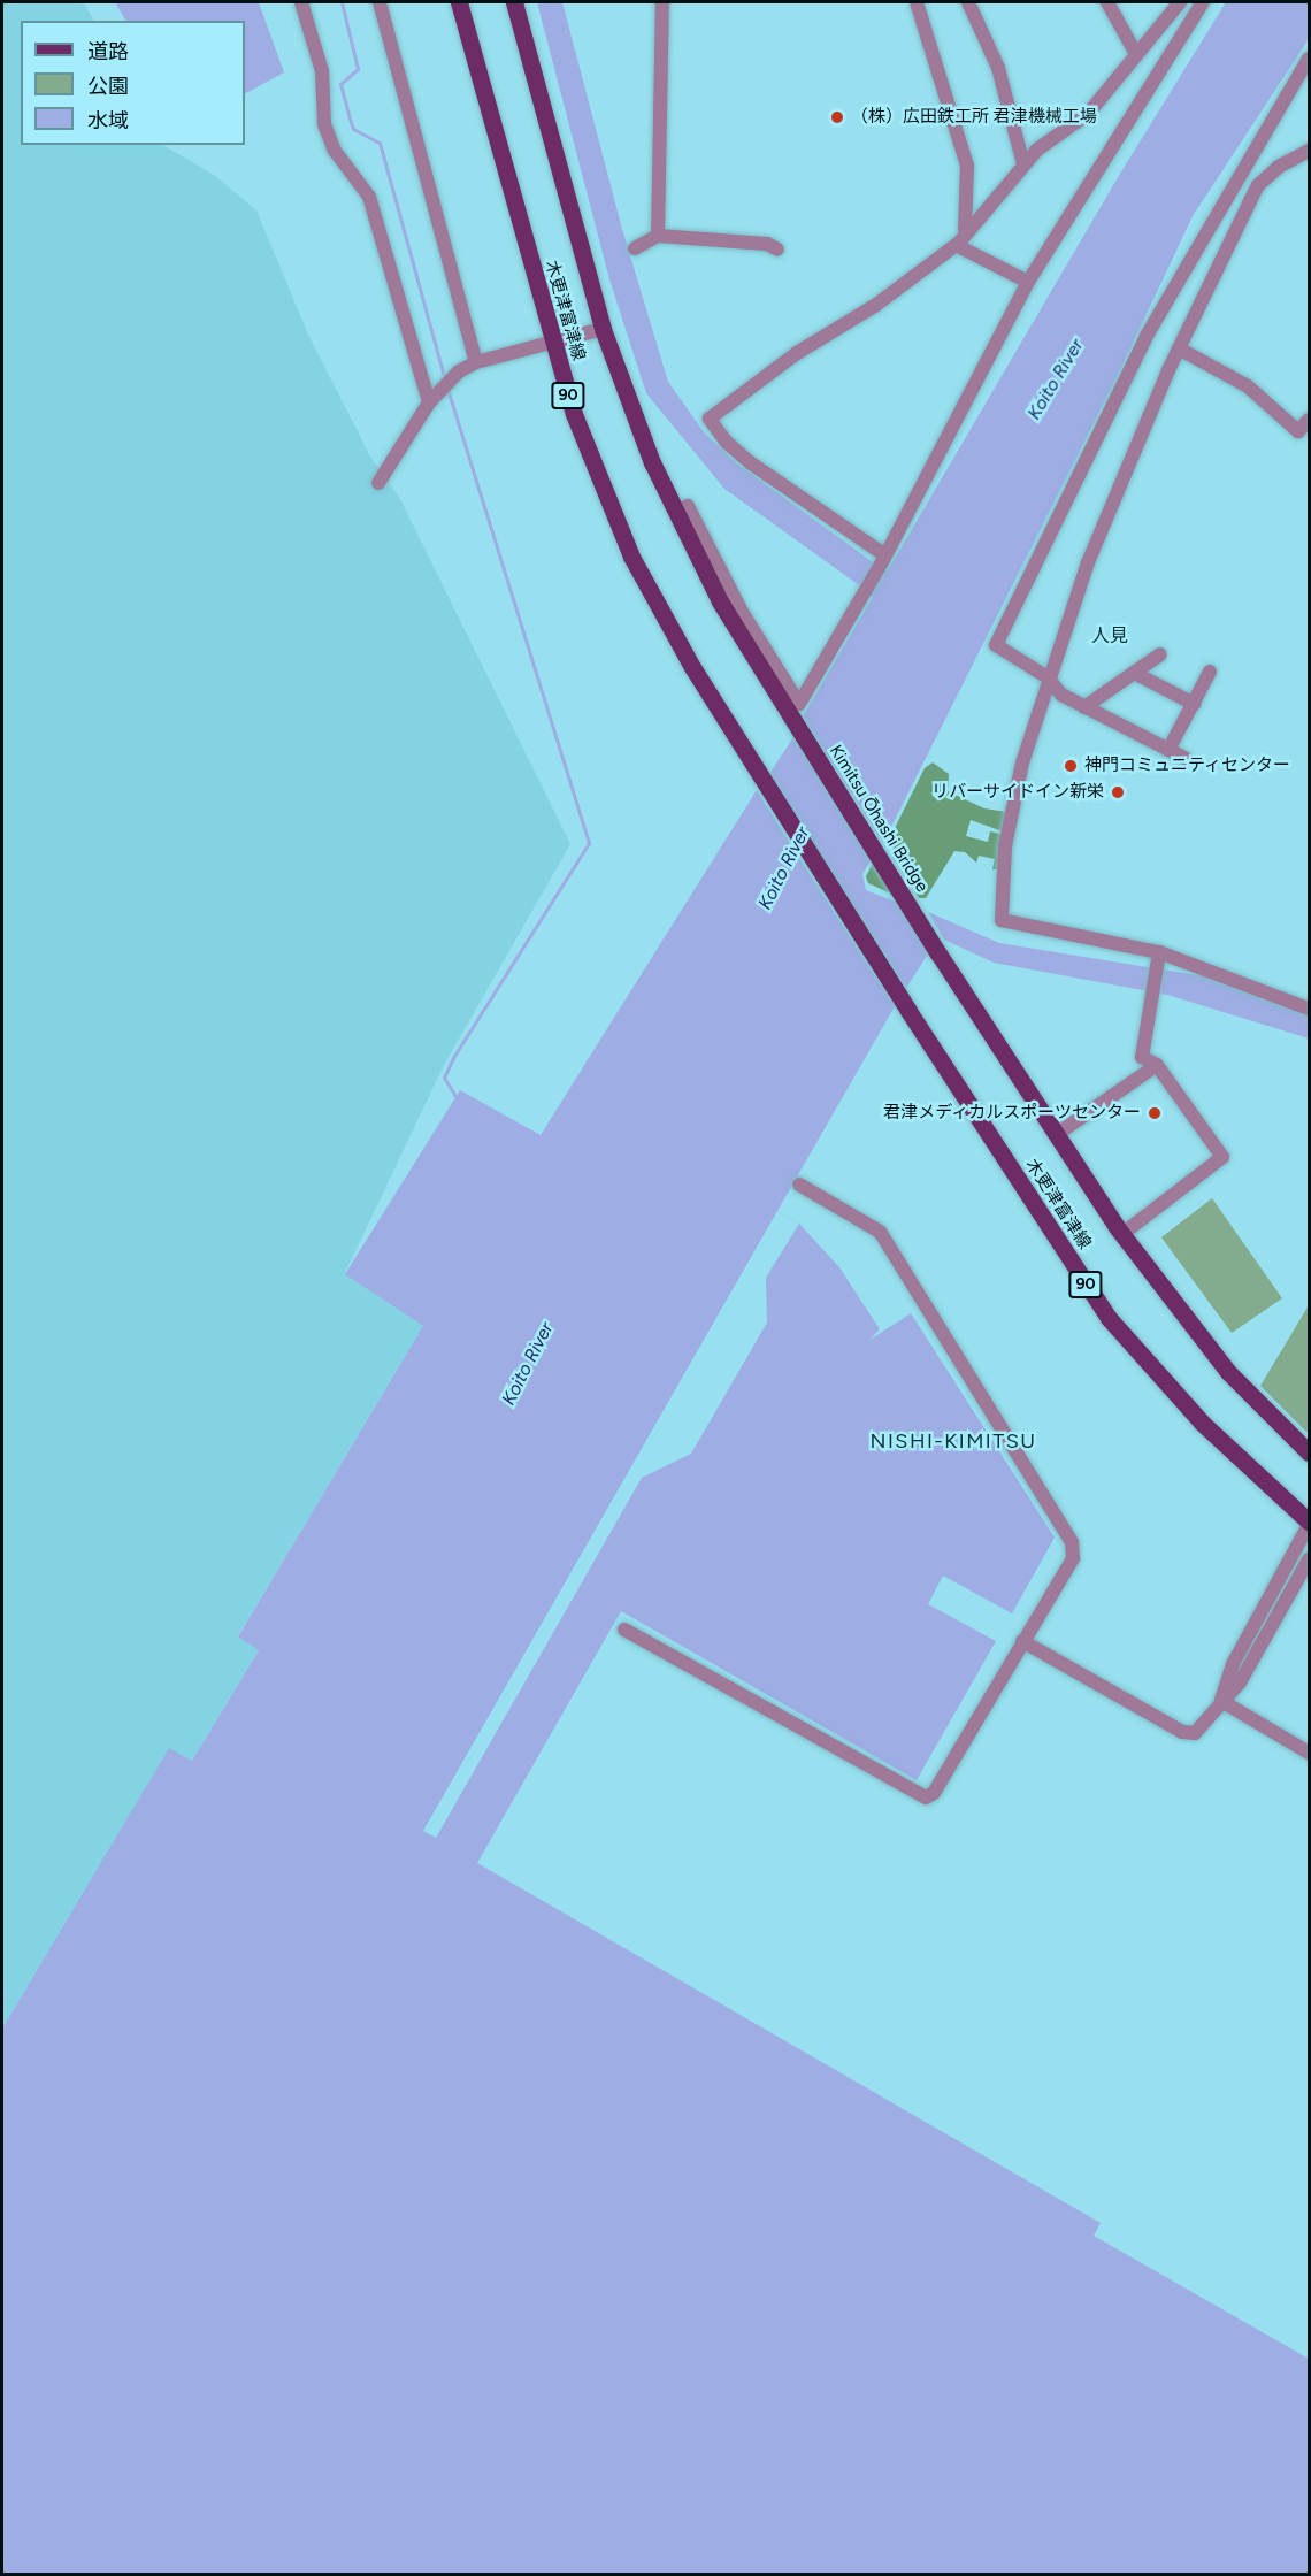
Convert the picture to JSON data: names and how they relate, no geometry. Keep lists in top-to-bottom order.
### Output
{
  "streets": {
    "main road": ["木更津富津線", "90", "Kimitsu Ōhashi Bridge"]
  },
  "crossings": [
    ["木更津富津線", "Kimitsu Ōhashi Bridge"]
  ],
  "districts": ["人見", "NISHI-KIMITSU"],
  "water": ["Koito River"],
  "places": [
    "（株）広田鉄工所 君津機械工場",
    "神門コミュニティセンター",
    "リバーサイドイン新栄",
    "君津メディカルスポーツセンター"
  ],
  "legend": ["道路", "公園", "水域"]
}
